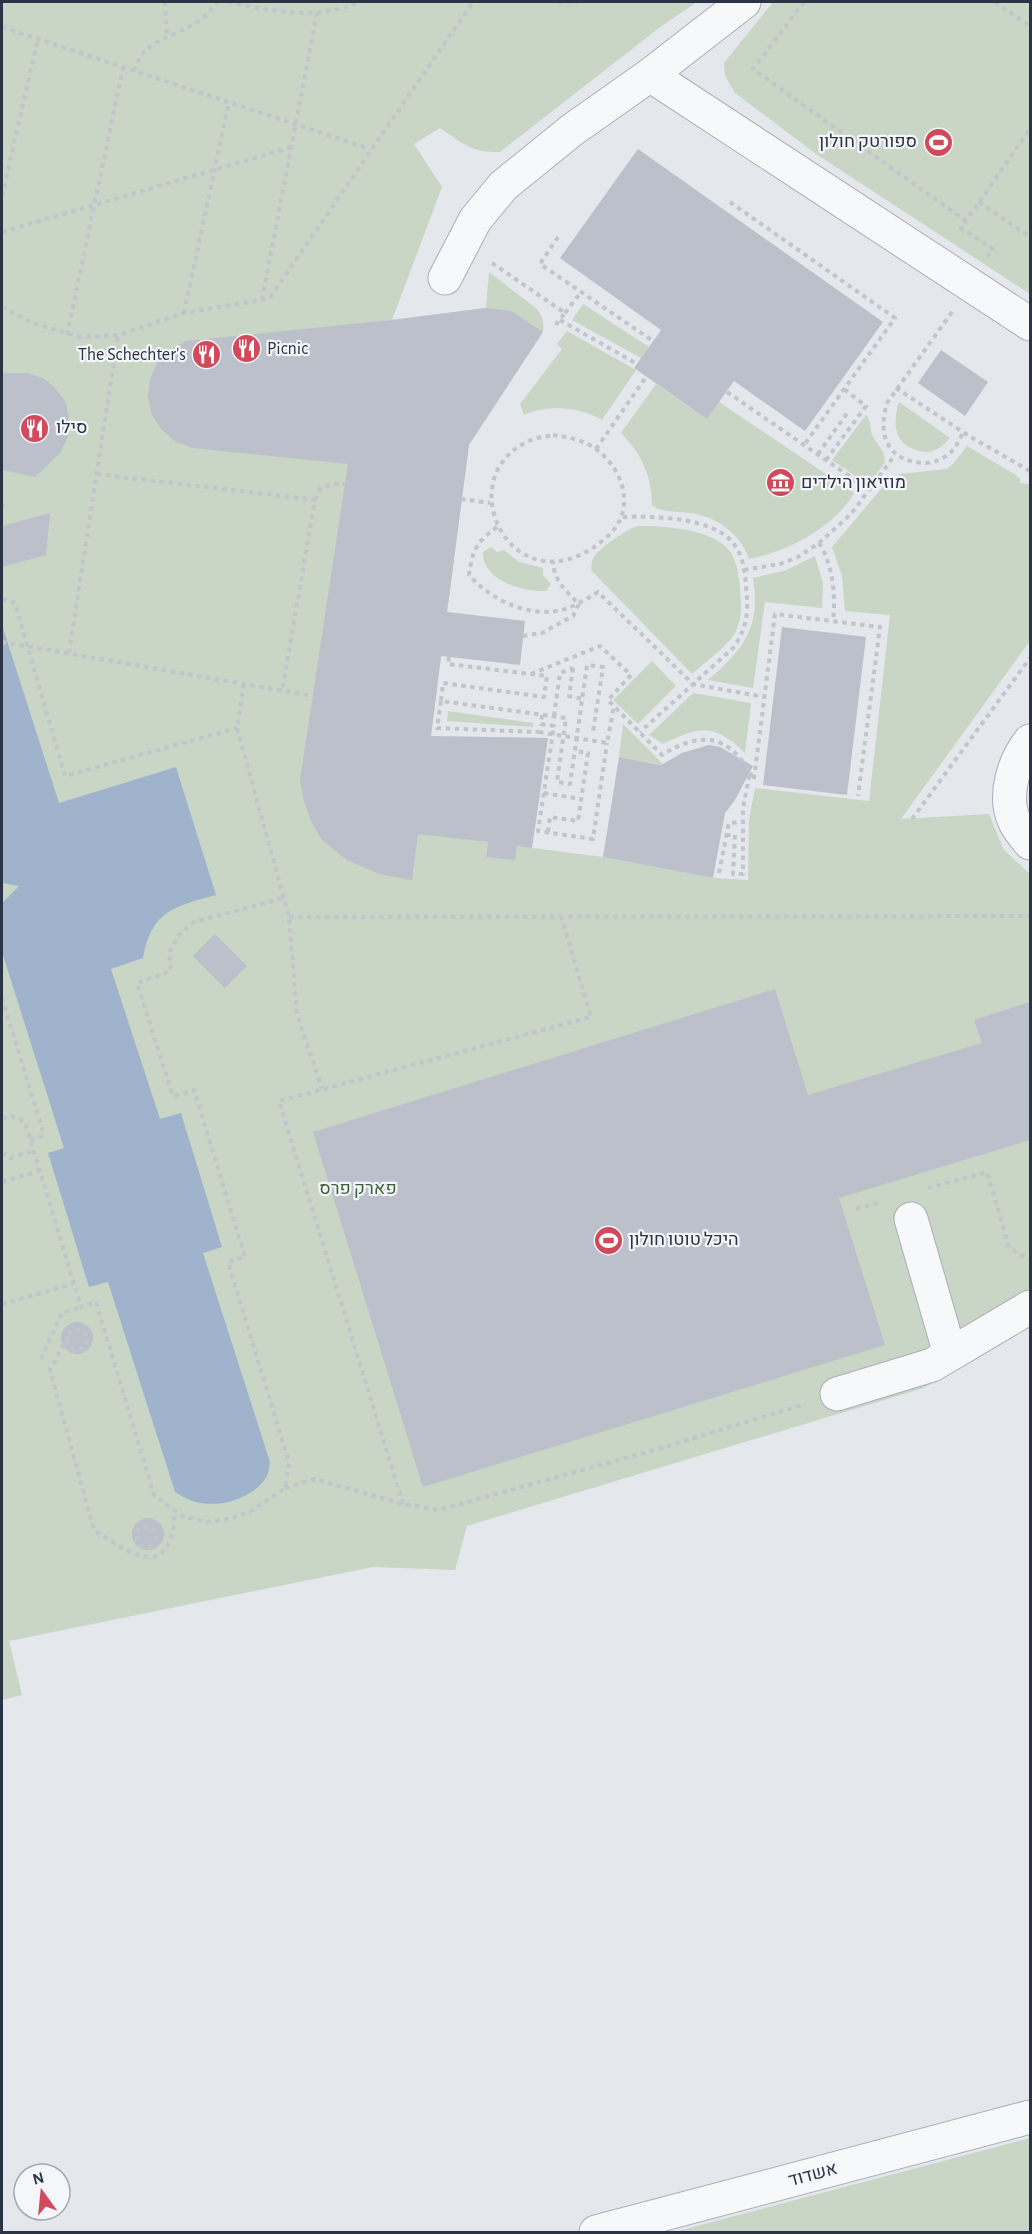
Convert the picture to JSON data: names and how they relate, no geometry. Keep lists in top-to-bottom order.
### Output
{
  "streets": {
    "street": ["אשדוד"]
  },
  "parks": ["פארק פרס"],
  "places": {
    "sports": ["ספורטק חולון", "היכל טוטו חולון"],
    "restaurant": ["Picnic", "The Schechter's", "סילו"],
    "museum": ["מוזיאון הילדים"]
  },
  "north": "top"
}
